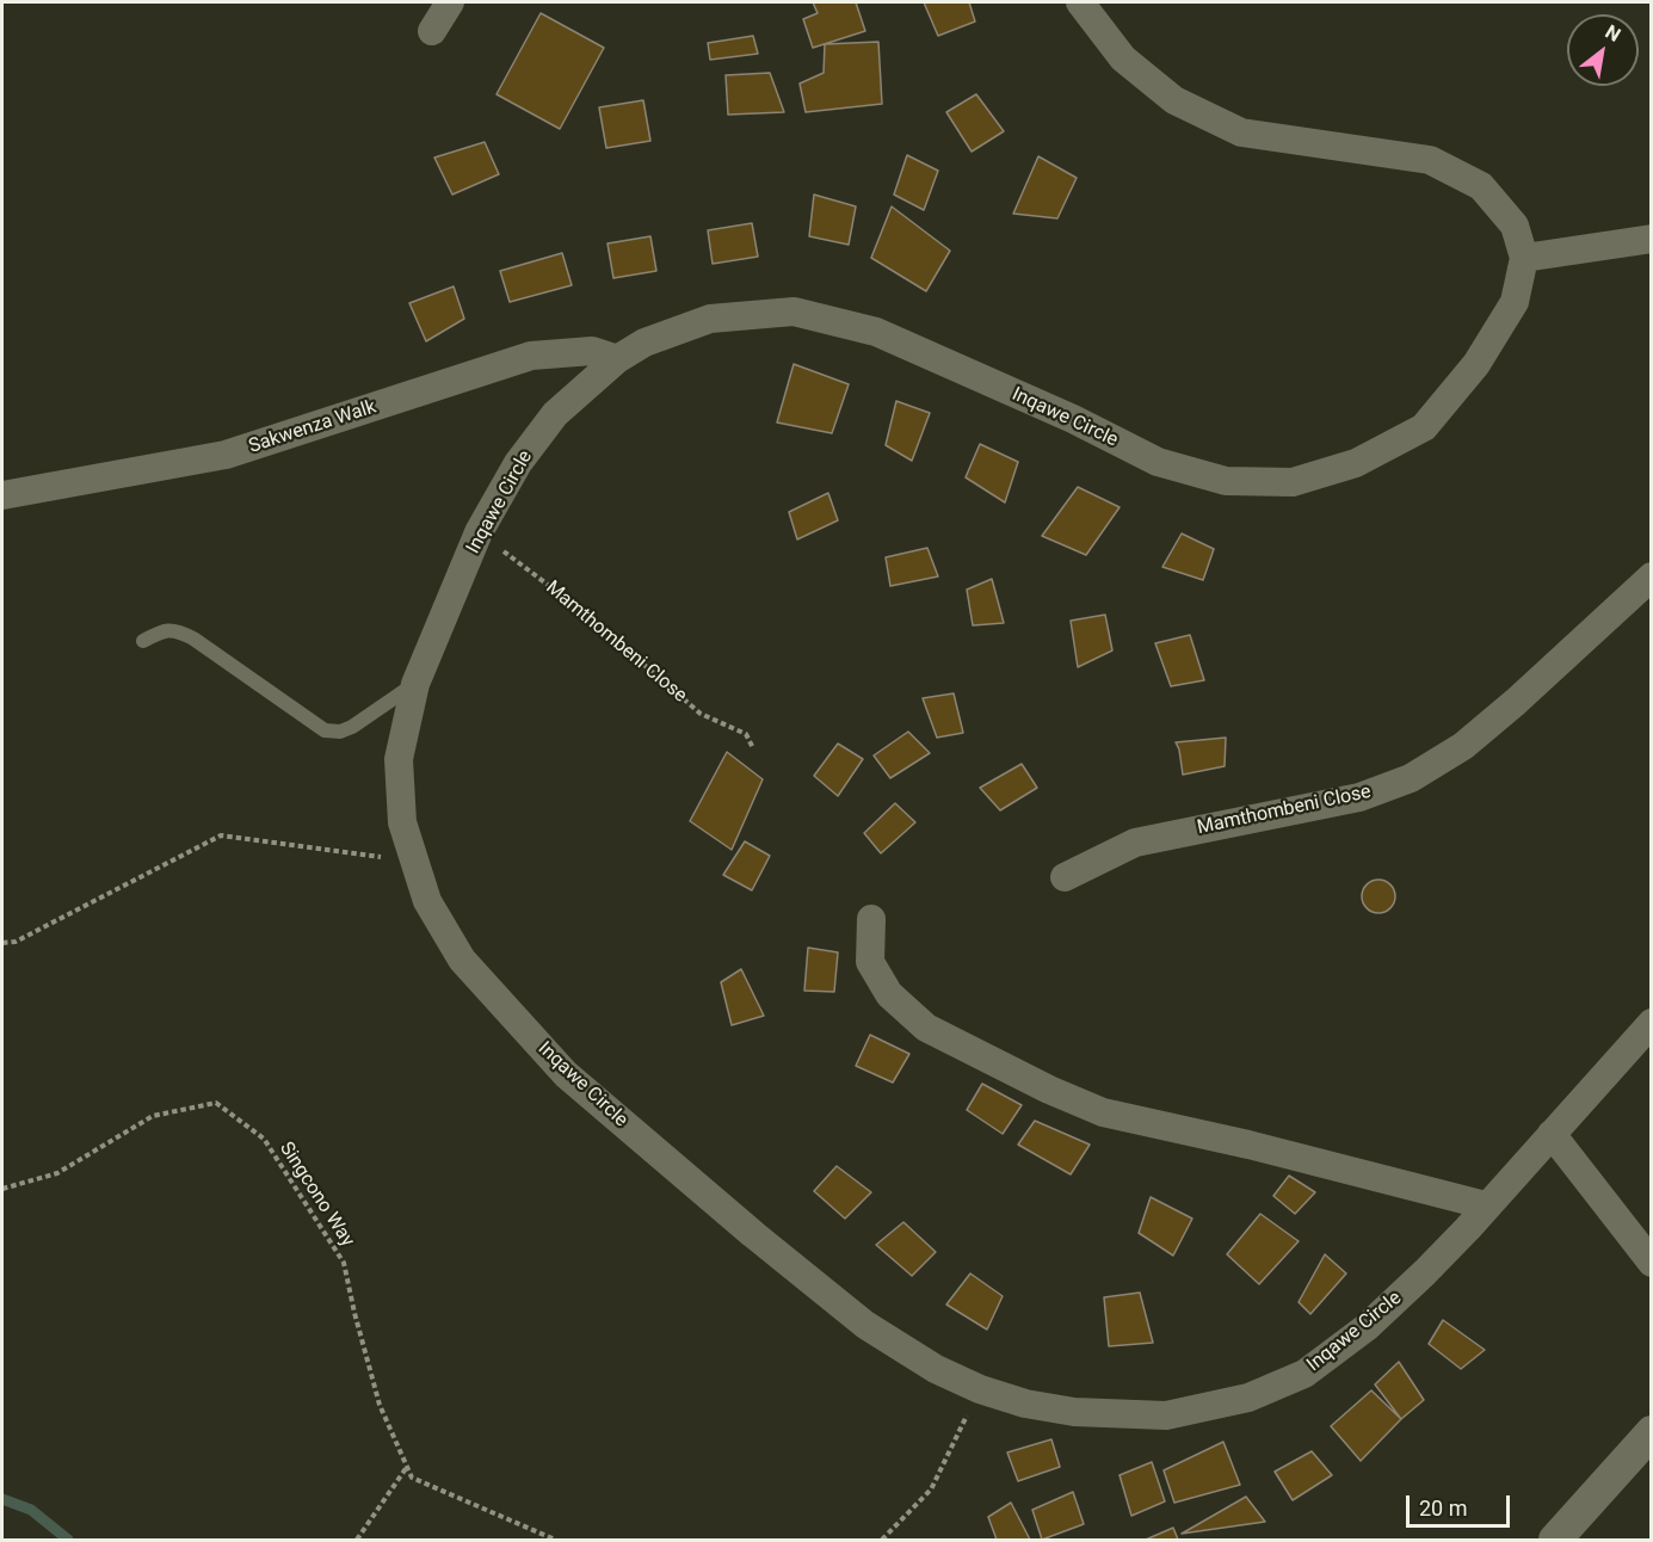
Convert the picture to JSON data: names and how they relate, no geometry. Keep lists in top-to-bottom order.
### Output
{
  "streets": {
    "street": ["Inqawe Circle", "Sakwenza Walk", "Mamthombeni Close"],
    "path": ["Singcono Way"]
  },
  "crossings": [
    ["Inqawe Circle", "Sakwenza Walk"],
    ["Inqawe Circle", "Mamthombeni Close"]
  ],
  "scale_bar": "20 m",
  "north": "top right"
}
